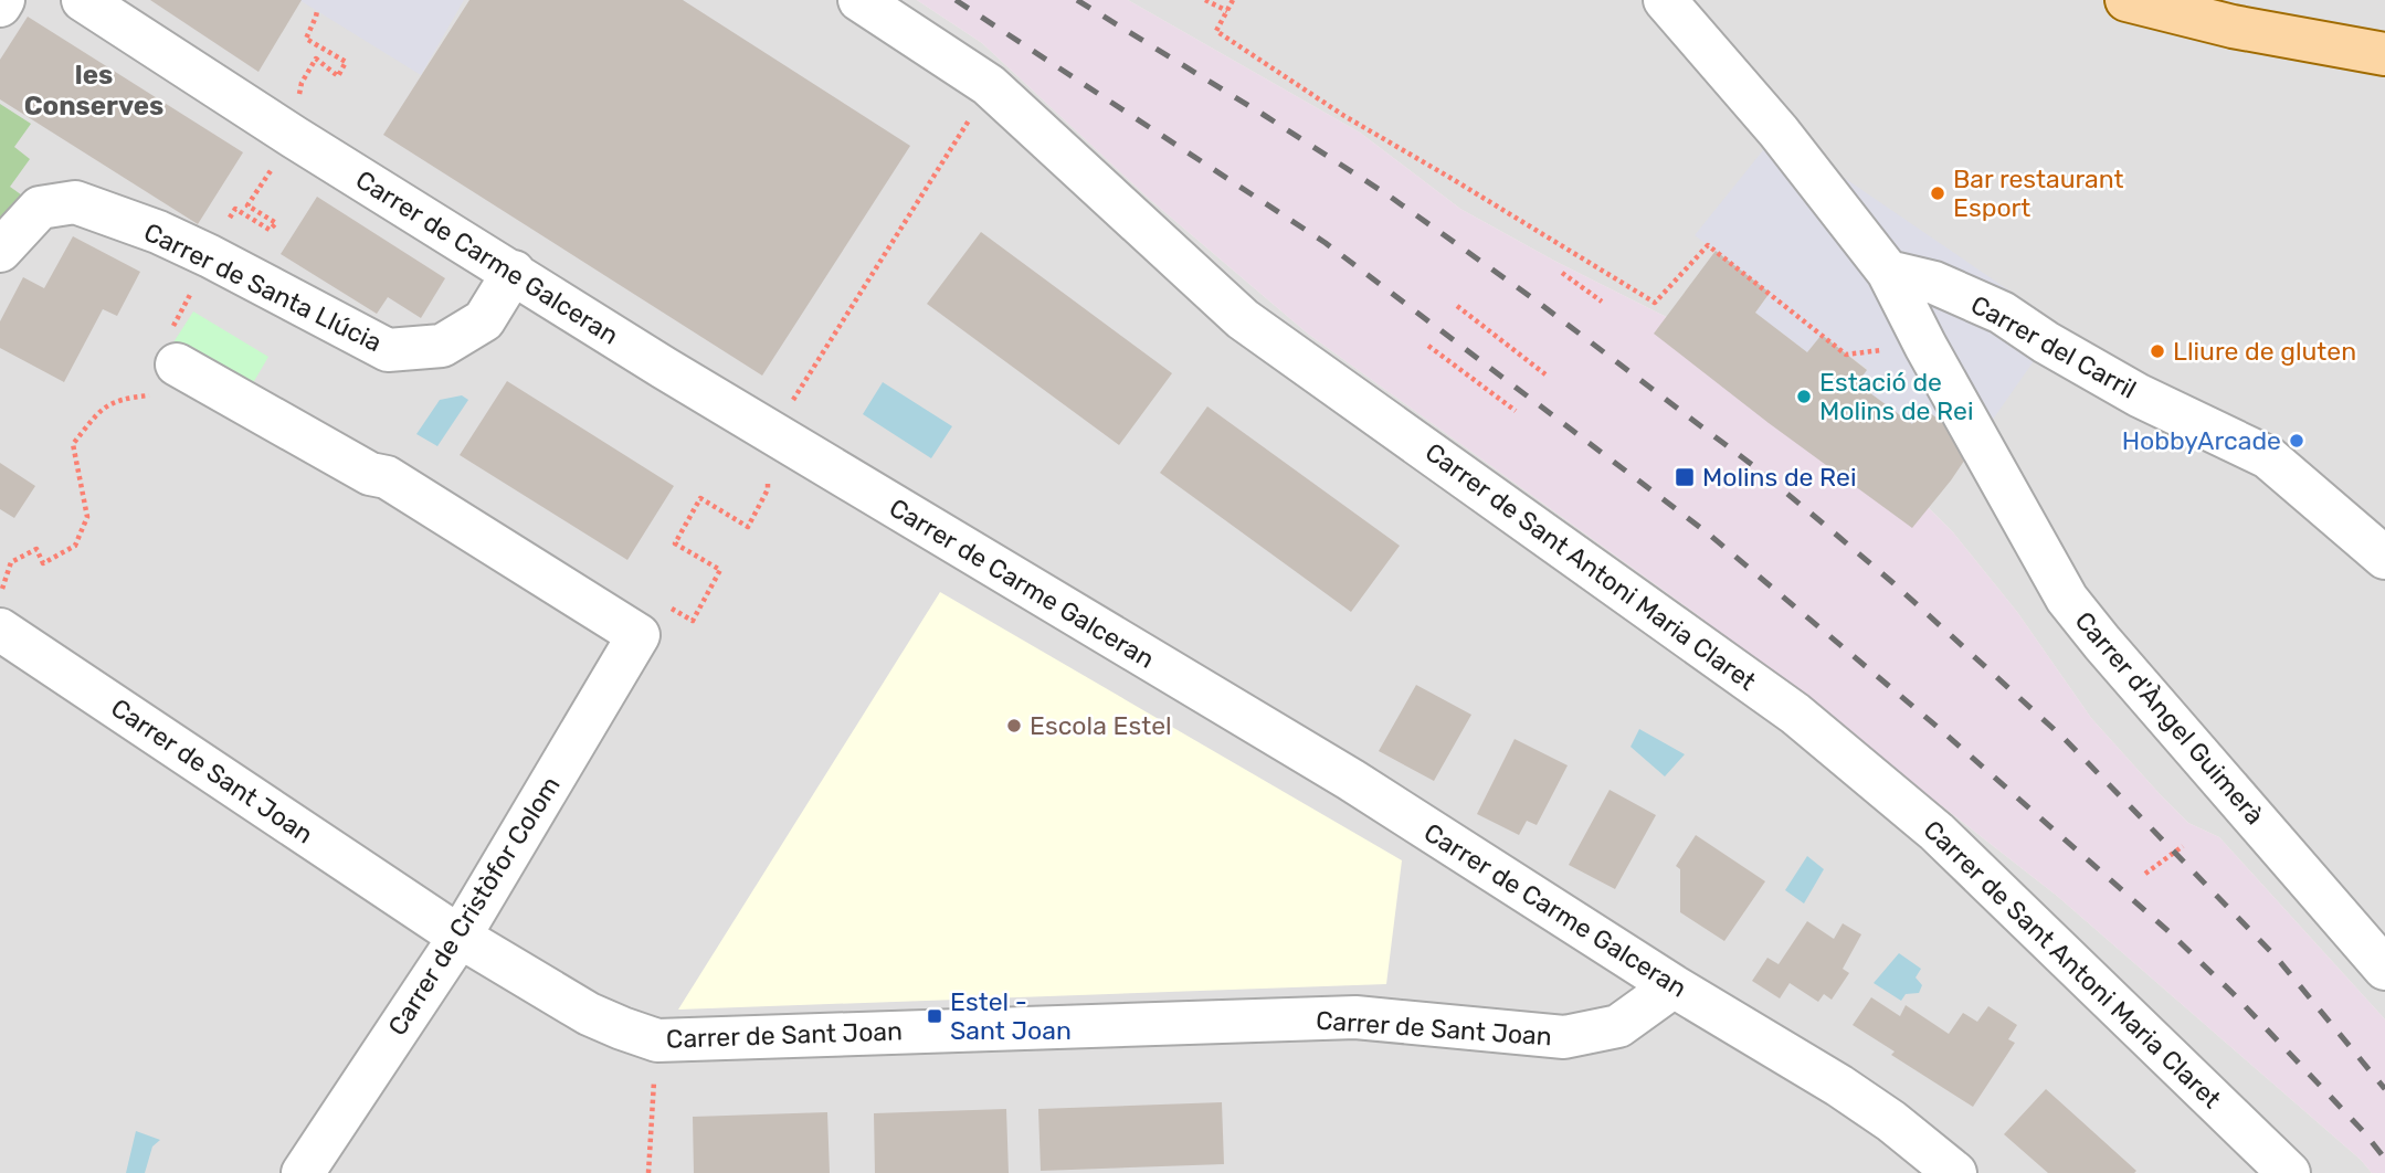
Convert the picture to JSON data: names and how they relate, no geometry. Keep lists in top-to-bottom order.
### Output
{
  "streets": {
    "street": [
      "Carrer de Carme Galceran",
      "Carrer de Santa Llúcia",
      "Carrer del Carril",
      "Carrer de Sant Antoni Maria Claret",
      "Carrer d'Àngel Guimerà",
      "Carrer de Sant Joan",
      "Carrer de Cristòfor Colom"
    ]
  },
  "crossings": [
    ["Carrer de Carme Galceran", "Carrer de Santa Llúcia"],
    ["Carrer de Carme Galceran", "Carrer de Sant Joan"],
    ["Carrer del Carril", "Carrer d'Àngel Guimerà"],
    ["Carrer de Sant Joan", "Carrer de Cristòfor Colom"]
  ],
  "districts": ["les Conserves"],
  "places": {
    "other": [
      "Bar restaurant Esport",
      "Lliure de gluten",
      "Estació de Molins de Rei",
      "HobbyArcade",
      "Escola Estel"
    ],
    "transit": ["Molins de Rei", "Estel - Sant Joan"]
  }
}
